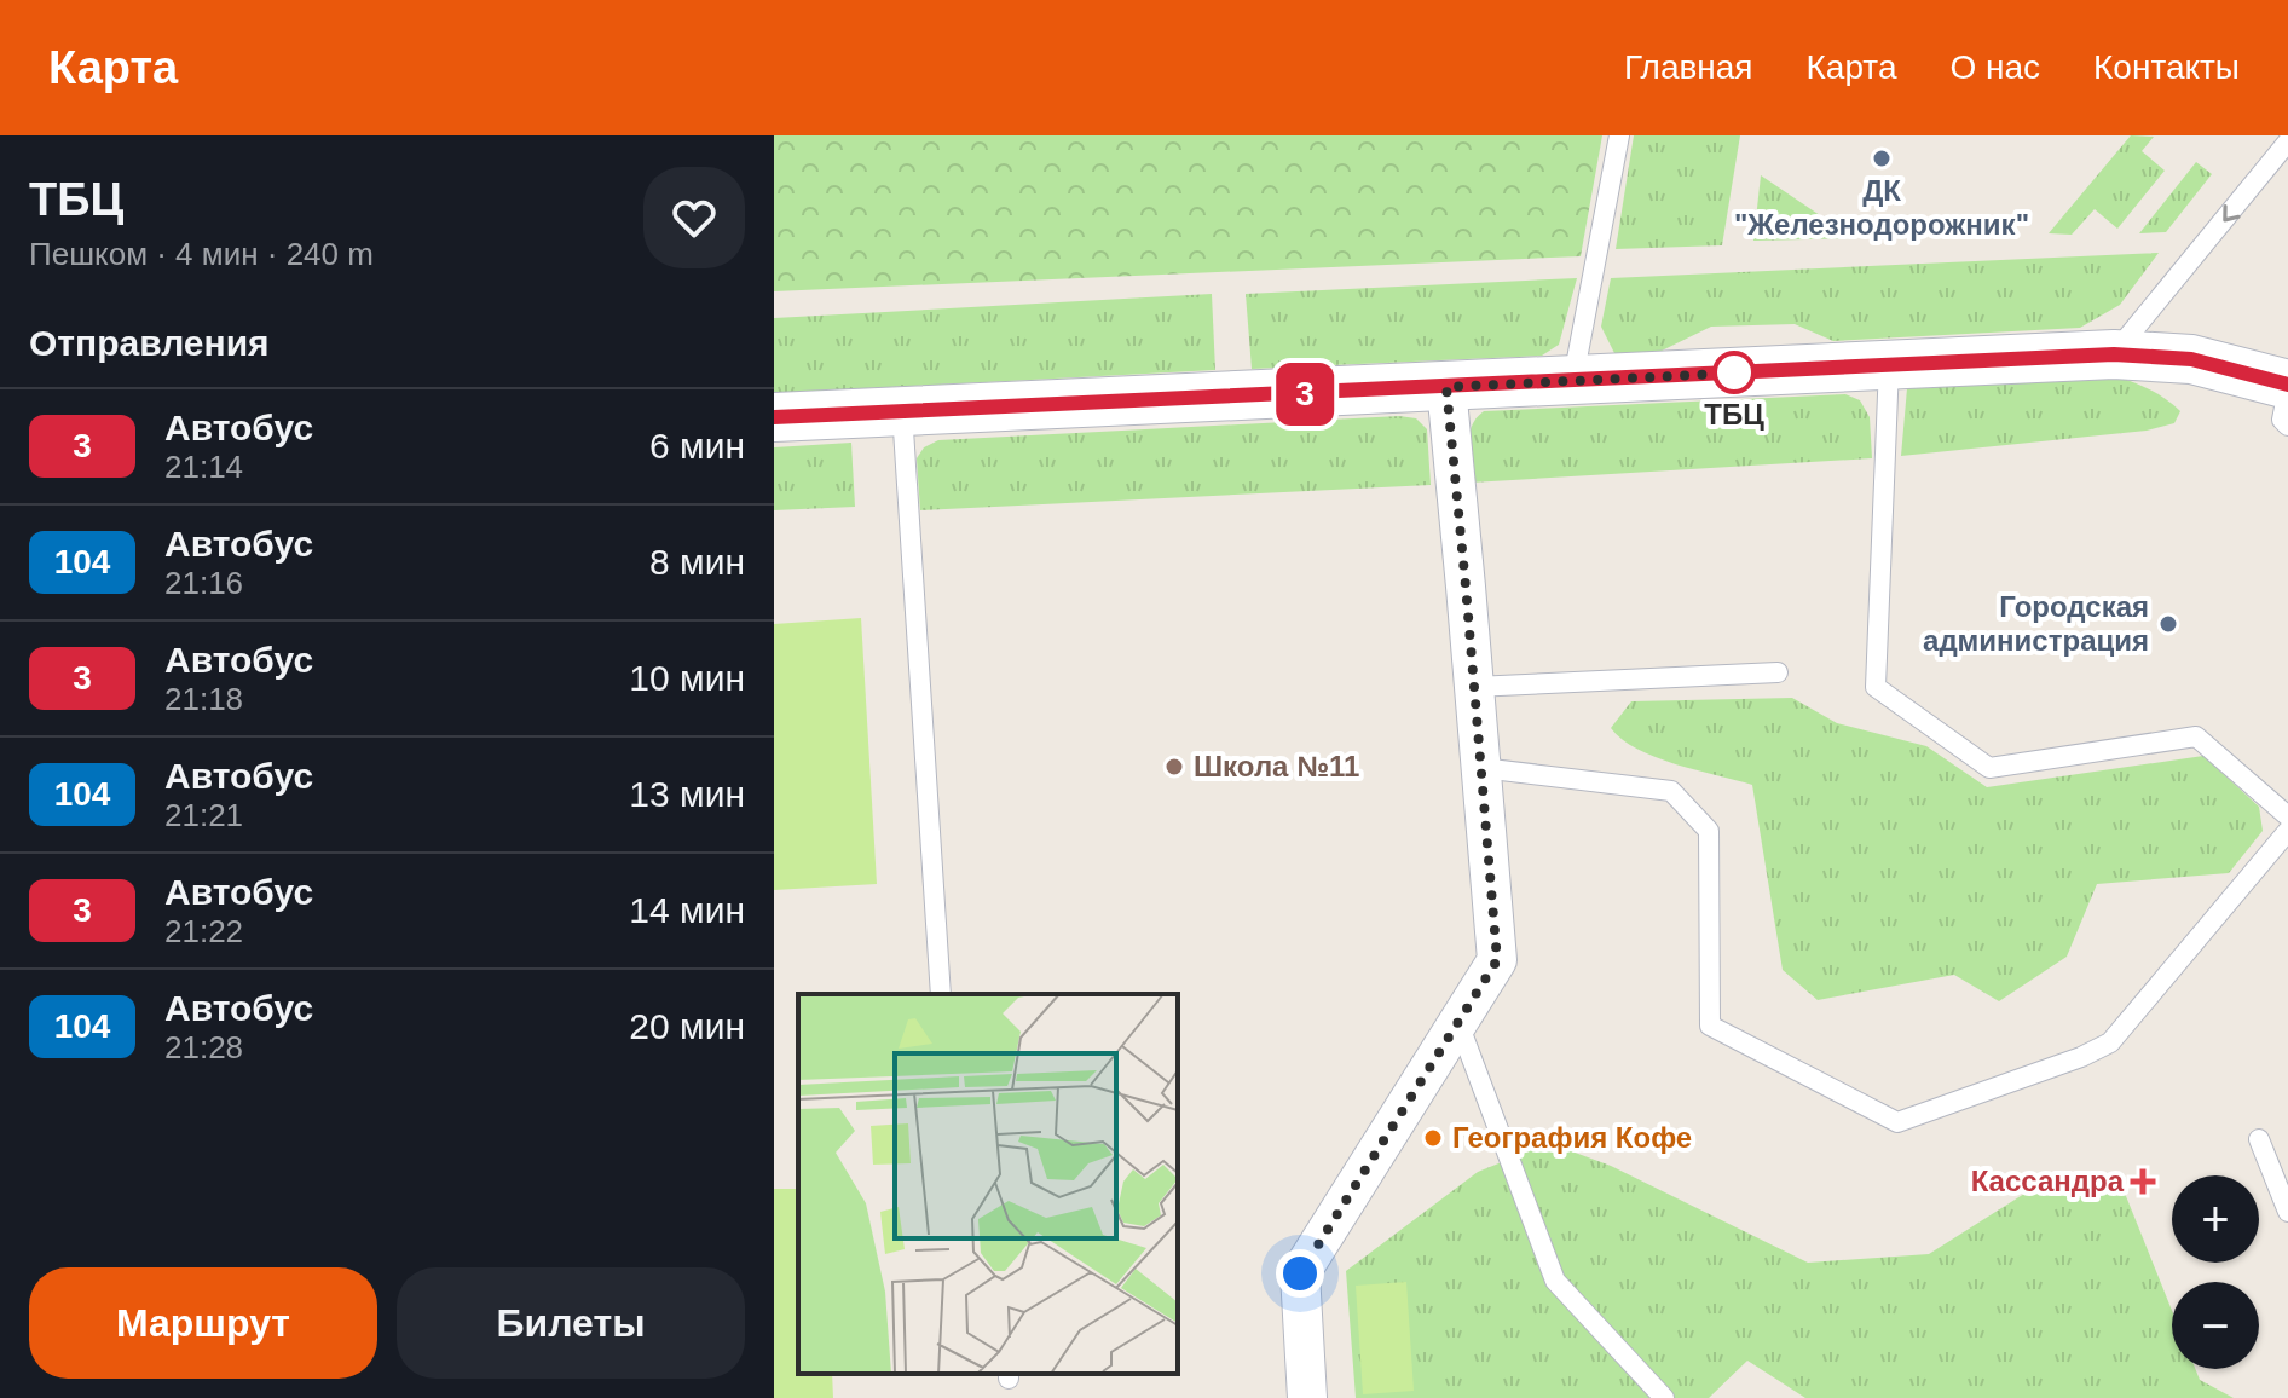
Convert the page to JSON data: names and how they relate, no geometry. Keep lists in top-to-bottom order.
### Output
{
  "places": {
    "other": [
      "ДК \"Железнодорожник\"",
      "ТБЦ",
      "Городская администрация",
      "Школа №11",
      "География Кофе"
    ],
    "health": ["Кассандра"]
  },
  "lines": ["bus line 3"],
  "page": {
    "header": "Карта",
    "nav": [
      "Главная",
      "Карта",
      "О нас",
      "Контакты"
    ],
    "heading": [
      ["ТБЦ", "Пешком · 4 мин · 240 m"],
      "Отправления"
    ],
    "on_map": "3",
    "list": [
      {
        "mark": "3",
        "name": "Автобус",
        "note": "21:14",
        "value": "6 мин"
      },
      {
        "mark": "104",
        "name": "Автобус",
        "note": "21:16",
        "value": "8 мин"
      },
      {
        "mark": "3",
        "name": "Автобус",
        "note": "21:18",
        "value": "10 мин"
      },
      {
        "mark": "104",
        "name": "Автобус",
        "note": "21:21",
        "value": "13 мин"
      },
      {
        "mark": "3",
        "name": "Автобус",
        "note": "21:22",
        "value": "14 мин"
      },
      {
        "mark": "104",
        "name": "Автобус",
        "note": "21:28",
        "value": "20 мин"
      }
    ],
    "map_buttons": ["+", "−"],
    "buttons": ["Маршрут", "Билеты"]
  }
}
